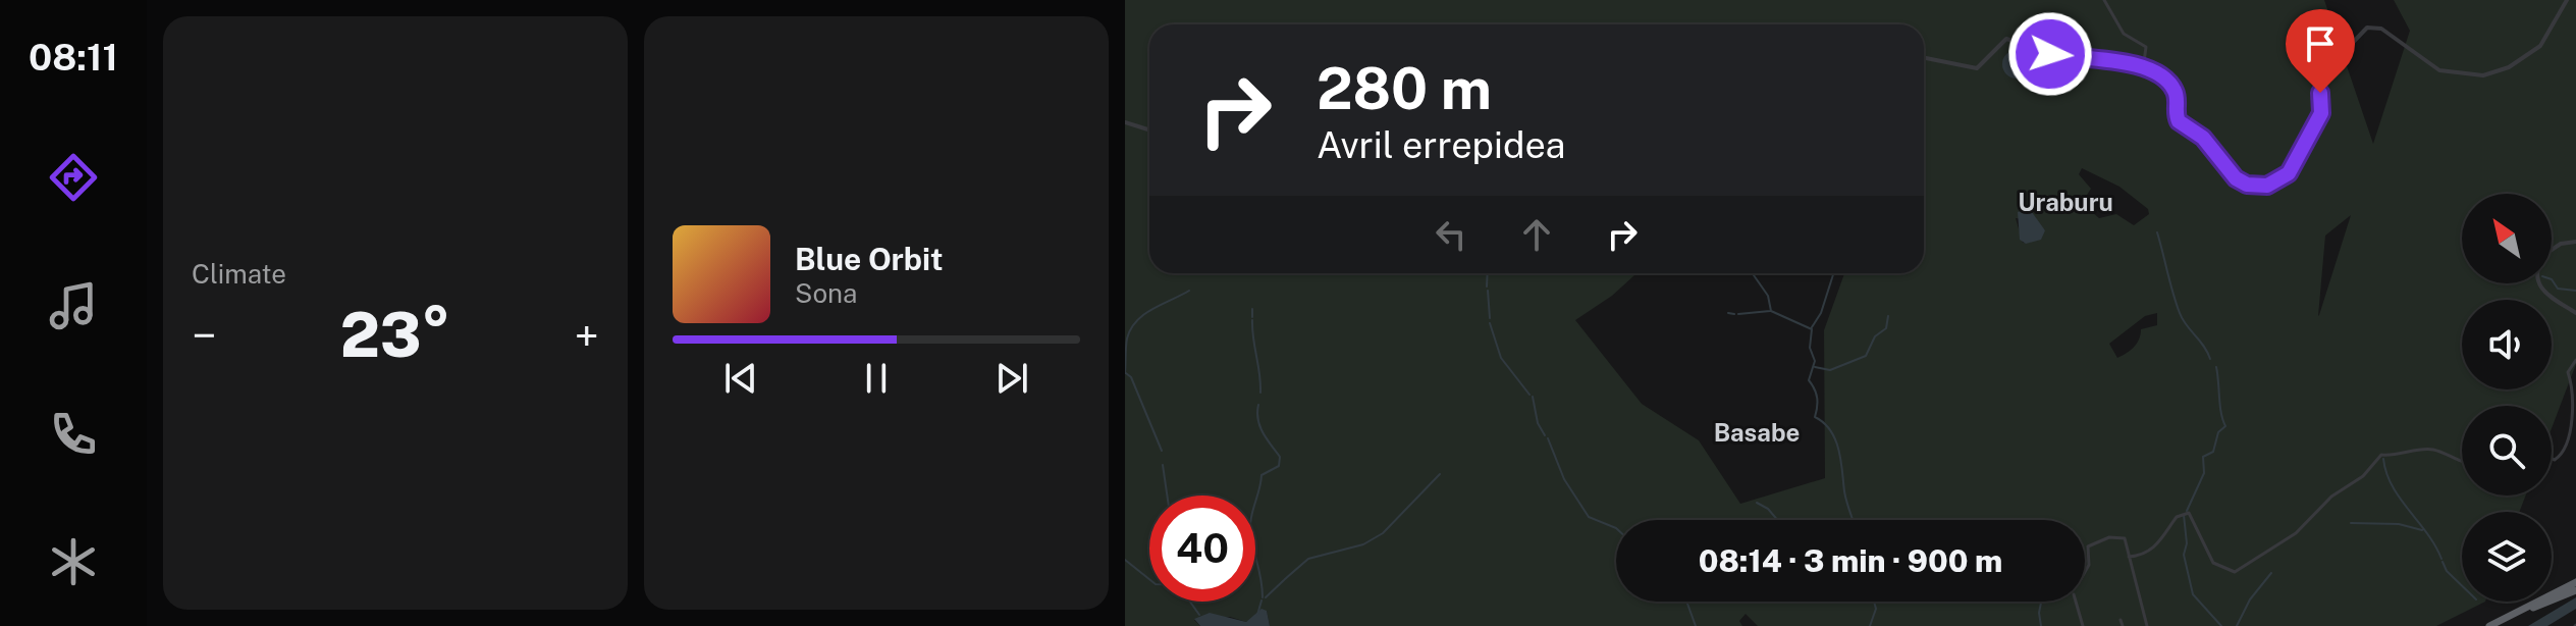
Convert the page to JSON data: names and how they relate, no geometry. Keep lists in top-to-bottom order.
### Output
{
  "districts": ["Uraburu", "Basabe"],
  "north": "top left",
  "page": {
    "tabs": "08:11",
    "tile": "Climate",
    "turn": ["280 m", "Avril errepidea"],
    "song": ["Blue Orbit", "Sona"],
    "heat": ["−", "23°", "+"],
    "limit": "40",
    "trip": "08:14 · 3 min · 900 m"
  }
}
